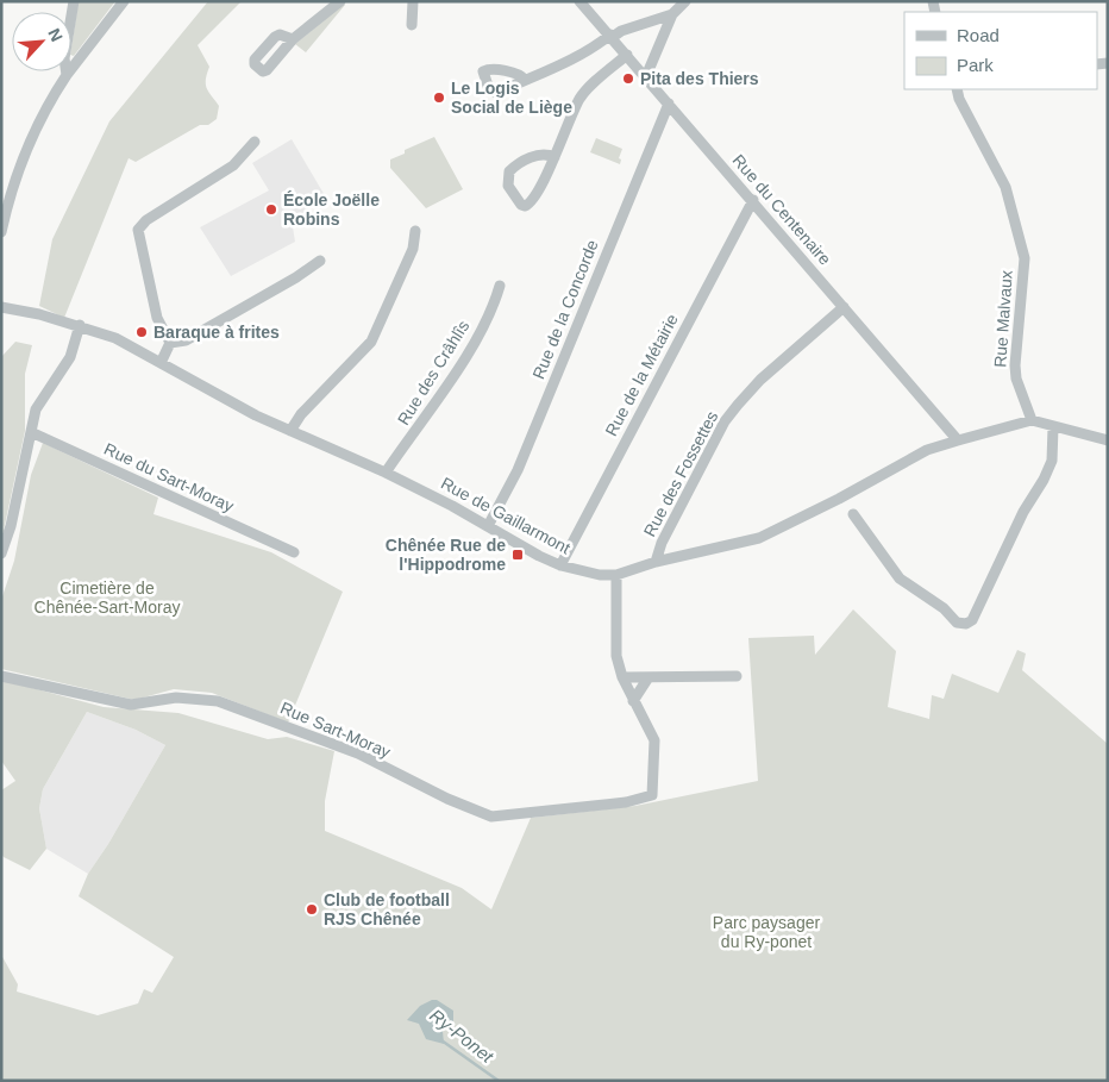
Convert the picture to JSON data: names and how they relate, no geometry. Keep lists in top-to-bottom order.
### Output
{
  "streets": {
    "street": [
      "Rue du Centenaire",
      "Rue de la Concorde",
      "Rue Malvaux",
      "Rue des Crâhlîs",
      "Rue de la Métairie",
      "Rue des Fossettes",
      "Rue du Sart-Moray",
      "Rue de Gaillarmont",
      "Rue Sart-Moray"
    ]
  },
  "crossings": [
    ["Rue du Centenaire", "Rue de la Concorde"],
    ["Rue du Centenaire", "Rue de la Métairie"],
    ["Rue du Centenaire", "Rue des Fossettes"],
    ["Rue du Centenaire", "Rue de Gaillarmont"],
    ["Rue de la Concorde", "Rue de Gaillarmont"],
    ["Rue Malvaux", "Rue de Gaillarmont"],
    ["Rue des Crâhlîs", "Rue de Gaillarmont"],
    ["Rue de la Métairie", "Rue de Gaillarmont"],
    ["Rue des Fossettes", "Rue de Gaillarmont"]
  ],
  "water": ["Ry-Ponet"],
  "parks": ["Cimetière de Chênée-Sart-Moray", "Parc paysager du Ry-ponet"],
  "places": {
    "other": [
      "Pita des Thiers",
      "Le Logis Social de Liège",
      "École Joëlle Robins",
      "Baraque à frites",
      "Club de football RJS Chênée"
    ],
    "transit": ["Chênée Rue de l'Hippodrome"]
  },
  "legend": ["Road", "Park"],
  "north": "top right"
}
